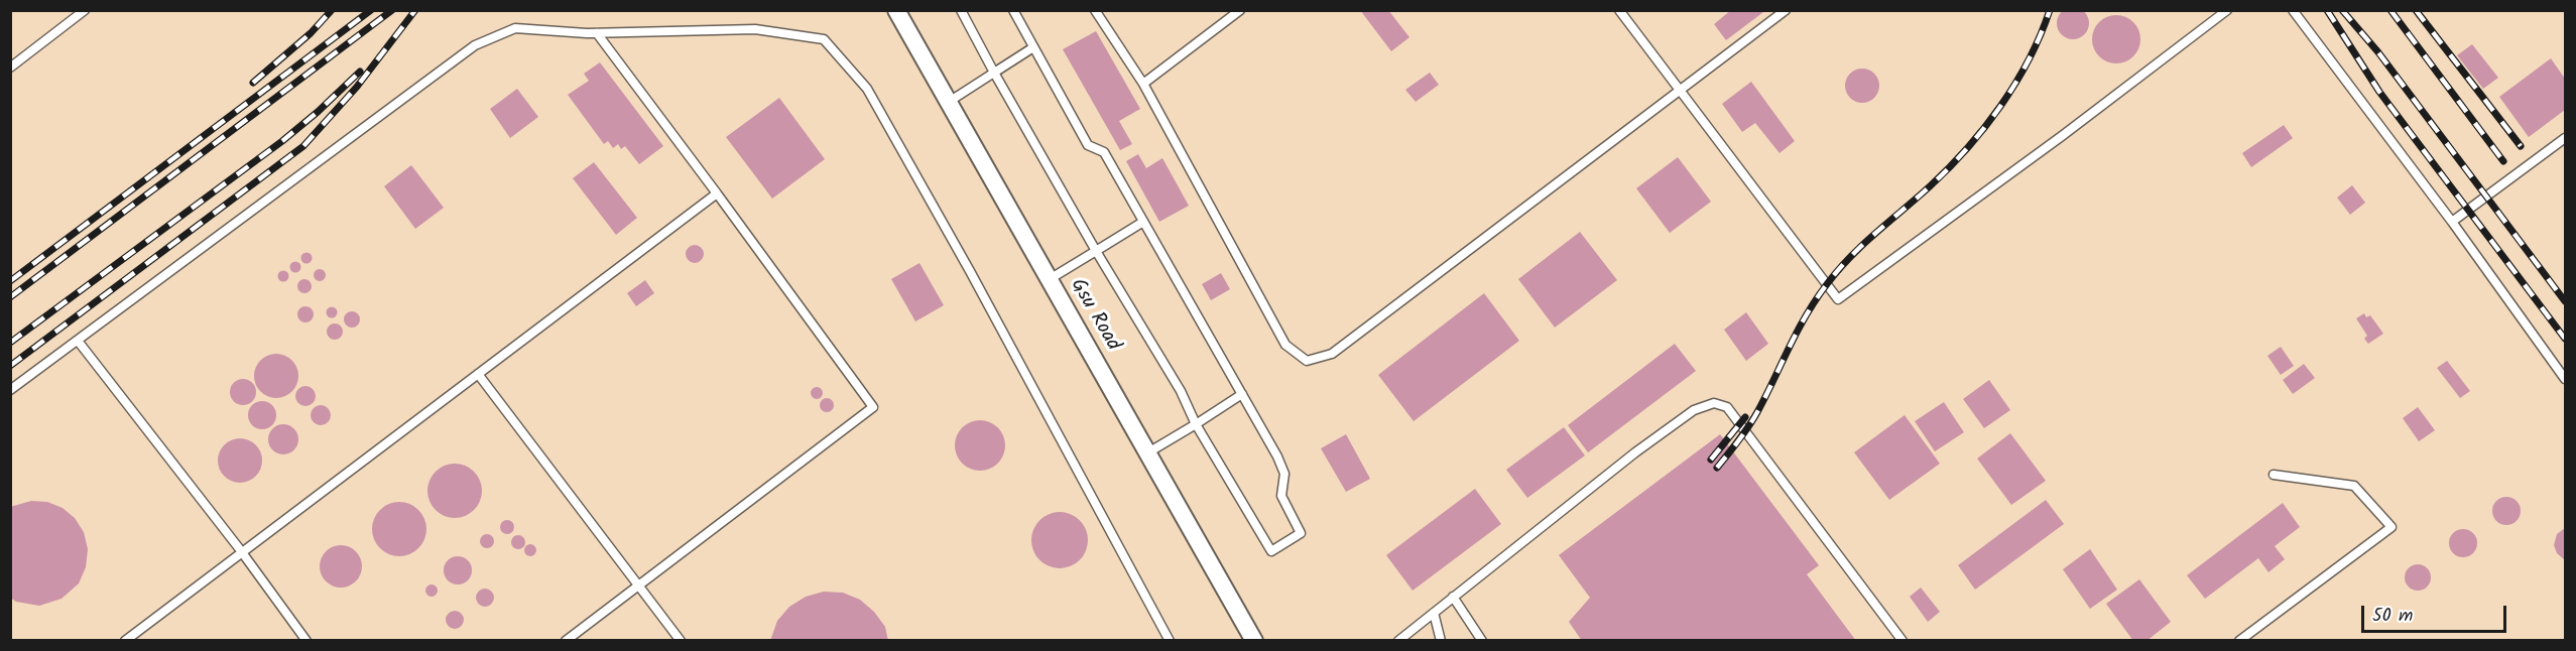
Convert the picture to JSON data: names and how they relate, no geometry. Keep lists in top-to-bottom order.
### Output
{
  "streets": {
    "street": ["Gsu Road"]
  },
  "scale_bar": "50 m"
}
